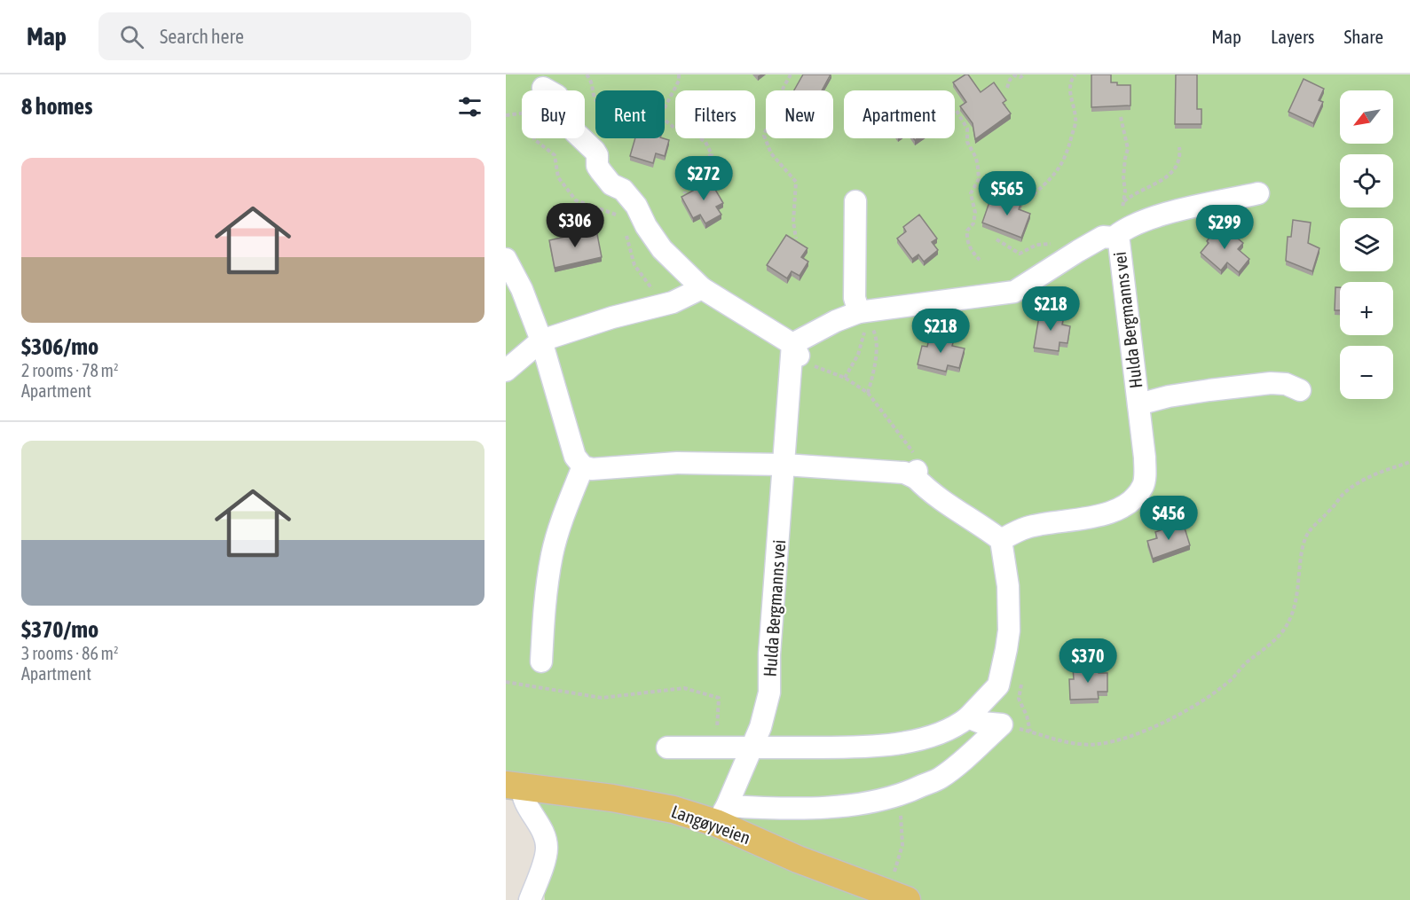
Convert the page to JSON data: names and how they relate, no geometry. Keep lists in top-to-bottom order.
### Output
{
  "streets": {
    "main road": ["Langøyveien"],
    "street": ["Hulda Bergmanns vei"]
  },
  "crossings": [
    ["Hulda Bergmanns vei", "Langøyveien"]
  ],
  "north": "bottom left",
  "page": {
    "header": "Map",
    "search": "Search here",
    "nav": ["Map", "Layers", "Share"],
    "heading": "8 homes",
    "map_buttons": ["+", "−"],
    "chip": [
      "Buy",
      "Rent",
      "Filters",
      "New",
      "Apartment"
    ],
    "list": [
      {
        "name": "$306/mo",
        "note": "2 rooms · 78 m² · Apartment"
      },
      {
        "name": "$370/mo",
        "note": "3 rooms · 86 m² · Apartment"
      }
    ],
    "price": [
      "$272",
      "$565",
      "$306",
      "$299",
      "$218",
      "$218",
      "$456",
      "$370"
    ]
  }
}
